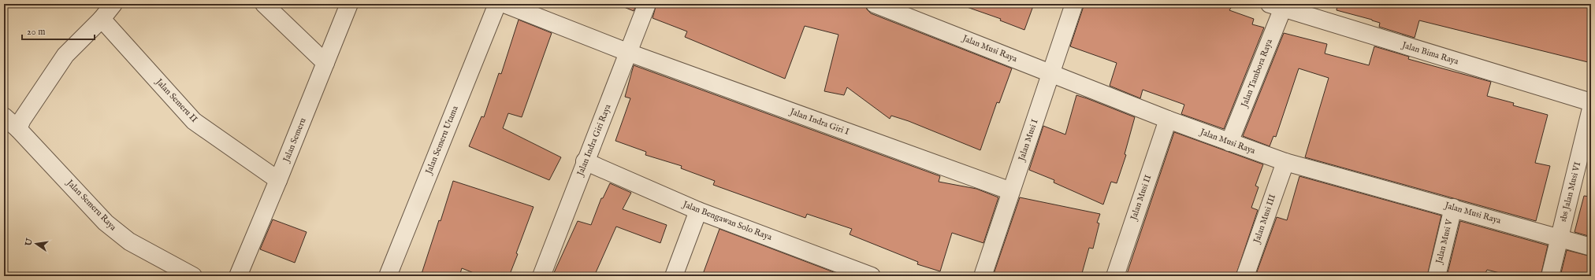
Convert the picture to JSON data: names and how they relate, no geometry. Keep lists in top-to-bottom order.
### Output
{
  "streets": {
    "street": [
      "Jalan Musi Raya",
      "Jalan Bima Raya",
      "Jalan Tambora Raya",
      "Jalan Semeru II",
      "Jalan Indra Giri I",
      "Jalan Semeru",
      "Jalan Semeru Utama",
      "Jalan Indra Giri Raya",
      "Jalan Musi I",
      "sbs Jalan Musi VI",
      "Jalan Musi II",
      "Jalan Semeru Raya",
      "Jalan Musi III",
      "Jalan Bengawan Solo Raya",
      "Jalan Musi V"
    ]
  },
  "crossings": [
    ["Jalan Musi Raya", "Jalan Tambora Raya"],
    ["Jalan Musi Raya", "Jalan Musi I"],
    ["Jalan Musi Raya", "sbs Jalan Musi VI"],
    ["Jalan Musi Raya", "Jalan Musi II"],
    ["Jalan Musi Raya", "Jalan Musi III"],
    ["Jalan Musi Raya", "Jalan Musi V"],
    ["Jalan Bima Raya", "Jalan Tambora Raya"],
    ["Jalan Semeru II", "Jalan Semeru"],
    ["Jalan Indra Giri I", "Jalan Indra Giri Raya"],
    ["Jalan Indra Giri I", "Jalan Musi I"],
    ["Jalan Indra Giri Raya", "Jalan Bengawan Solo Raya"]
  ],
  "scale_bar": "20 m",
  "north": "left"
}
